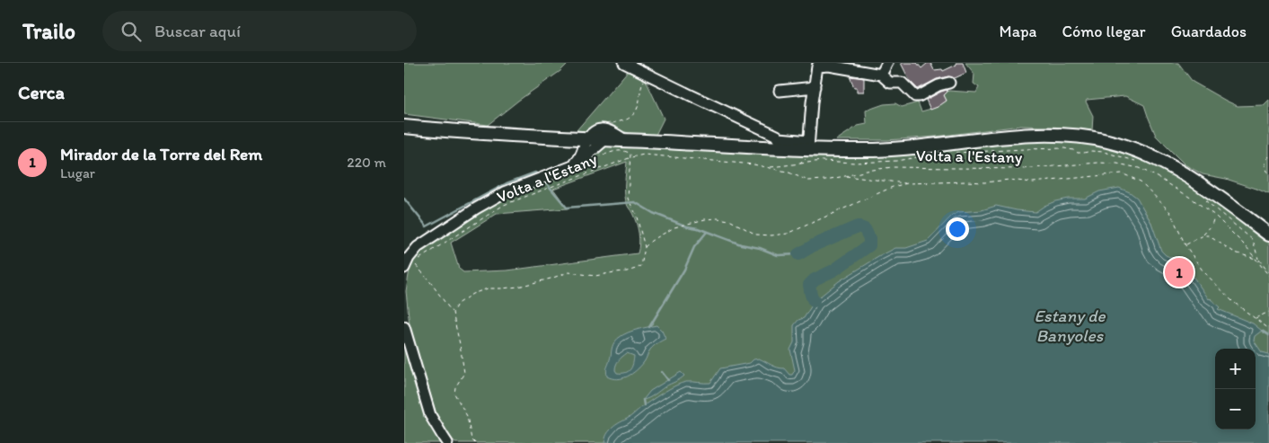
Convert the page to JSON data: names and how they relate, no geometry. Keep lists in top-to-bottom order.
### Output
{
  "streets": {
    "path": ["Volta a l'Estany"]
  },
  "water": ["Estany de Banyoles"],
  "page": {
    "header": "Trailo",
    "search": "Buscar aquí",
    "nav": ["Mapa", "Cómo llegar", "Guardados"],
    "heading": "Cerca",
    "list": [
      {
        "mark": "1",
        "name": "Mirador de la Torre del Rem",
        "note": "Lugar",
        "value": "220 m"
      }
    ],
    "pins": "1",
    "map_buttons": ["+", "−"]
  }
}
